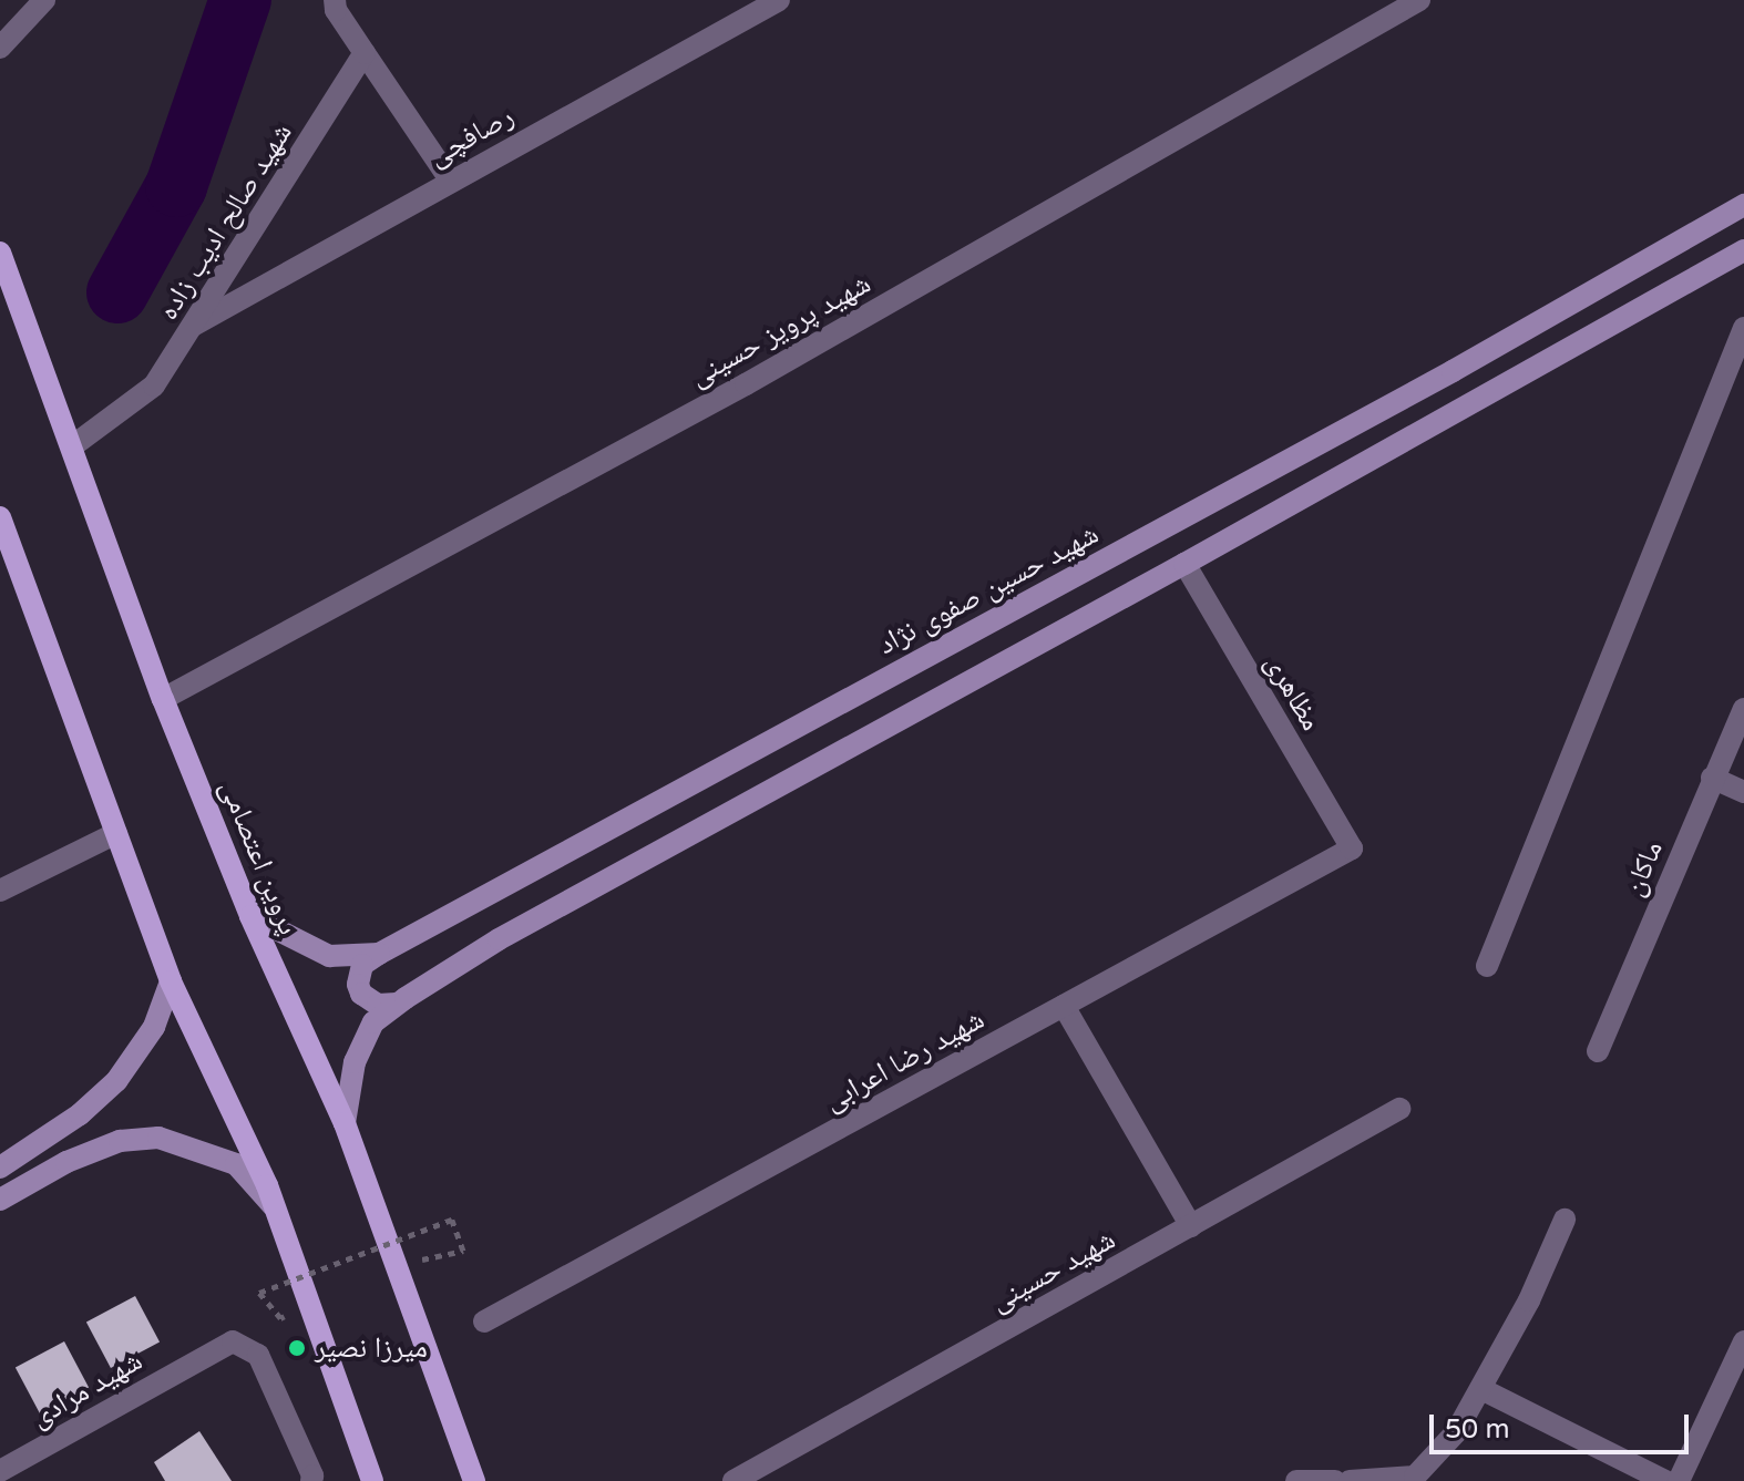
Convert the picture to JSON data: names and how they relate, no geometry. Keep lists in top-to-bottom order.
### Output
{
  "streets": {
    "main road": ["پروین اعتصامی"],
    "street": [
      "رصافچی",
      "شهید صالح ادیب زاده",
      "شهید پرویز حسینی",
      "شهید حسین صفوی نژاد",
      "مظاهری",
      "ماکان",
      "شهید رضا اعرابی",
      "شهید حسینی",
      "شهید مرادی"
    ]
  },
  "crossings": [
    ["رصافچی", "شهید صالح ادیب زاده"],
    ["شهید صالح ادیب زاده", "پروین اعتصامی"],
    ["شهید پرویز حسینی", "پروین اعتصامی"],
    ["شهید حسین صفوی نژاد", "پروین اعتصامی"],
    ["مظاهری", "شهید رضا اعرابی"]
  ],
  "places": ["میرزا نصیر"],
  "scale_bar": "50 m"
}
